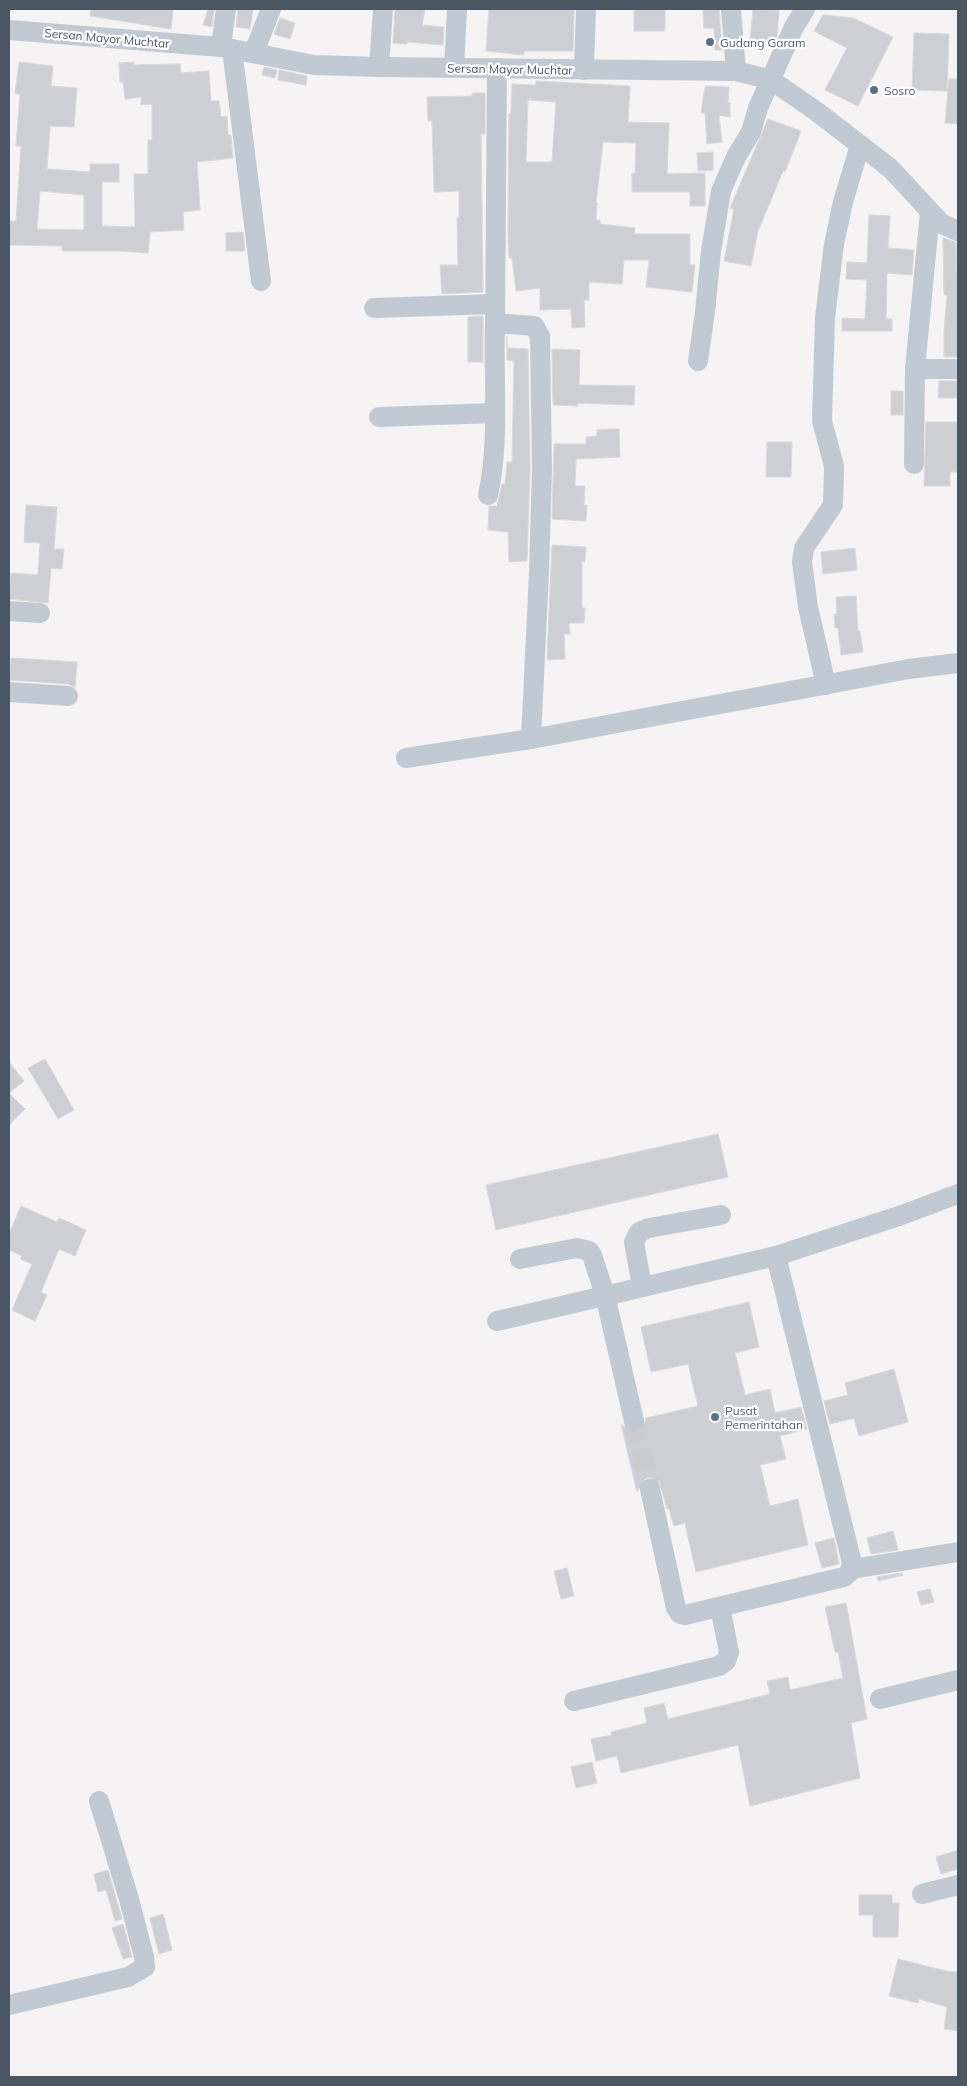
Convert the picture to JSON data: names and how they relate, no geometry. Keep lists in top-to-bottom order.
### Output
{
  "streets": {
    "street": ["Sersan Mayor Muchtar"]
  },
  "places": ["Gudang Garam", "Sosro", "Pusat Pemerintahan"]
}
